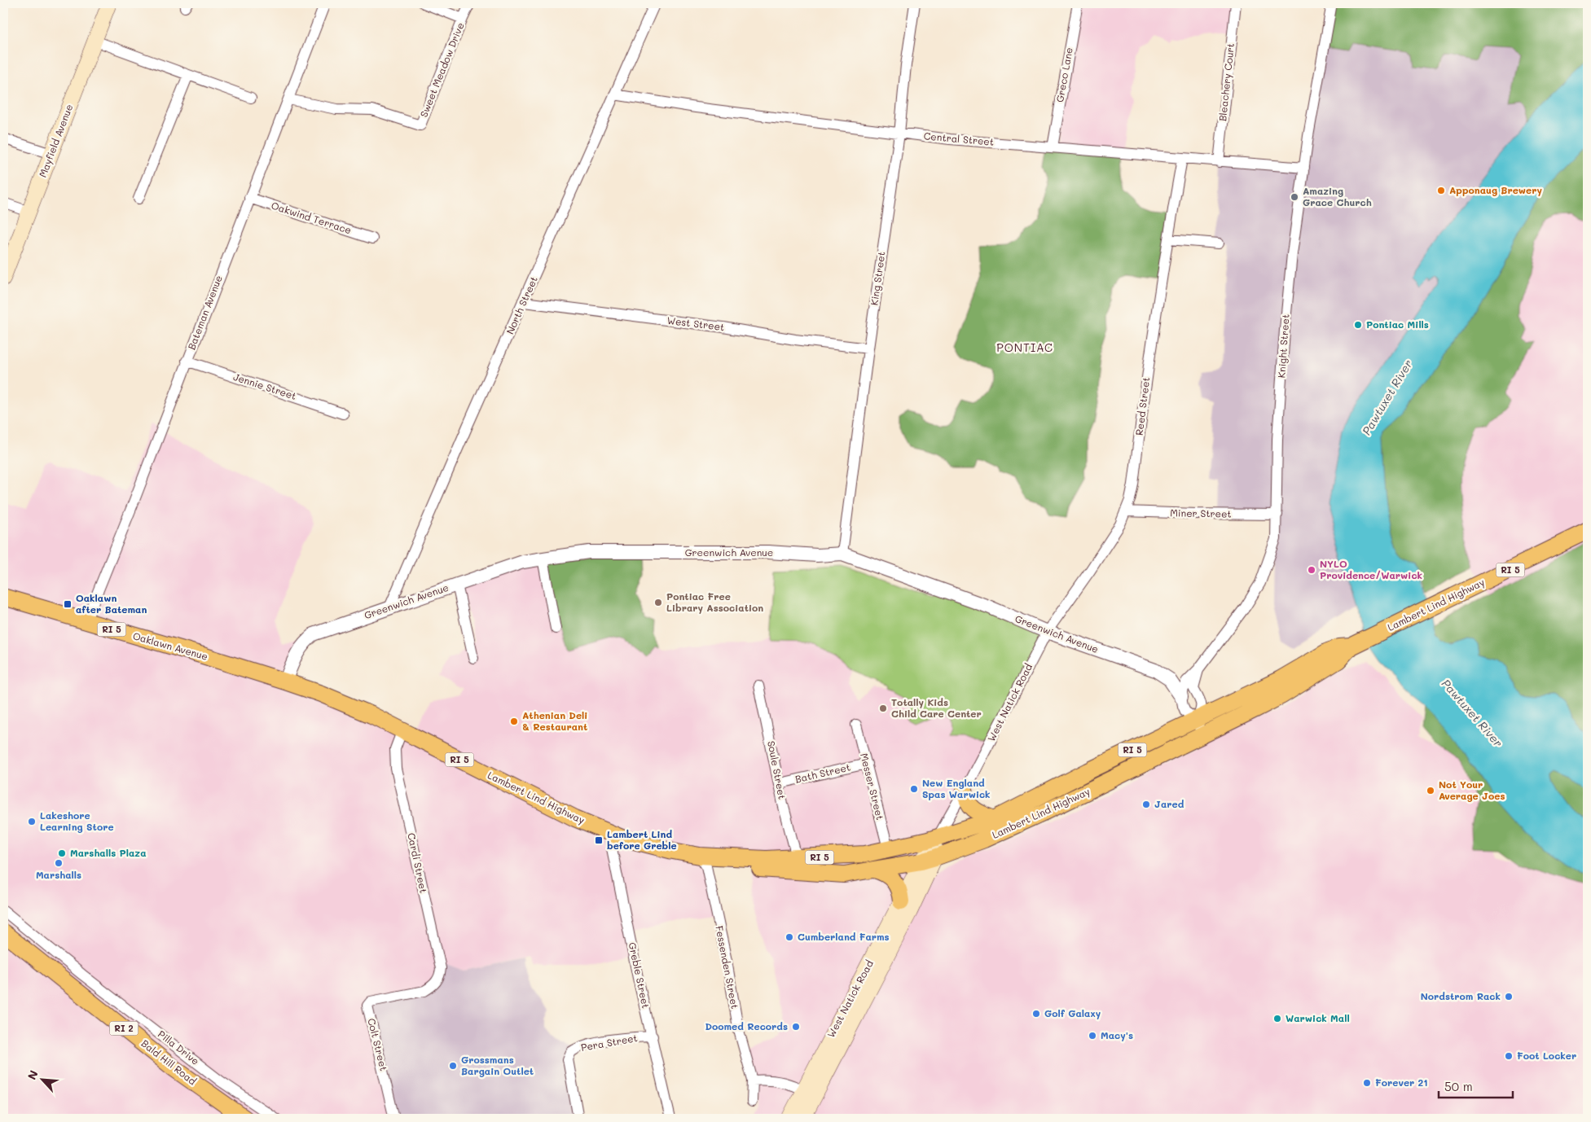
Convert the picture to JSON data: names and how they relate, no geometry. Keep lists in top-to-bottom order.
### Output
{
  "streets": {
    "main road": [
      "Mayfield Avenue",
      "RI 5",
      "Lambert Lind Highway",
      "Oaklawn Avenue",
      "West Natick Road",
      "RI 2",
      "Bald Hill Road"
    ],
    "street": [
      "Sweet Meadow Drive",
      "Greco Lane",
      "Bleachery Court",
      "Central Street",
      "Oakwind Terrace",
      "King Street",
      "North Street",
      "Bateman Avenue",
      "West Street",
      "Knight Street",
      "Jennie Street",
      "Reed Street",
      "Miner Street",
      "Greenwich Avenue",
      "Soule Street",
      "Bath Street",
      "Messer Street",
      "Cardi Street",
      "Fessenden Street",
      "Greble Street",
      "Pera Street",
      "Colt Street",
      "Pilla Drive"
    ]
  },
  "crossings": [
    ["Sweet Meadow Drive", "Bateman Avenue"],
    ["Greco Lane", "Central Street"],
    ["Bleachery Court", "Central Street"],
    ["Central Street", "King Street"],
    ["Central Street", "North Street"],
    ["Central Street", "Knight Street"],
    ["Central Street", "Reed Street"],
    ["Oakwind Terrace", "Bateman Avenue"],
    ["King Street", "West Street"],
    ["King Street", "Greenwich Avenue"],
    ["North Street", "West Street"],
    ["North Street", "Greenwich Avenue"],
    ["Bateman Avenue", "Jennie Street"],
    ["Bateman Avenue", "Oaklawn Avenue"],
    ["Knight Street", "Miner Street"],
    ["Knight Street", "Greenwich Avenue"],
    ["Knight Street", "Lambert Lind Highway"],
    ["Reed Street", "Miner Street"],
    ["Reed Street", "Greenwich Avenue"],
    ["Reed Street", "West Natick Road"],
    ["Greenwich Avenue", "Lambert Lind Highway"],
    ["Greenwich Avenue", "West Natick Road"],
    ["Lambert Lind Highway", "Oaklawn Avenue"],
    ["Lambert Lind Highway", "West Natick Road"],
    ["Lambert Lind Highway", "Messer Street"],
    ["Lambert Lind Highway", "Cardi Street"],
    ["Lambert Lind Highway", "Fessenden Street"],
    ["Lambert Lind Highway", "Greble Street"],
    ["Soule Street", "Bath Street"],
    ["Bath Street", "Messer Street"],
    ["Cardi Street", "Colt Street"],
    ["Greble Street", "Pera Street"]
  ],
  "districts": ["PONTIAC"],
  "water": ["Pawtuxet River"],
  "places": {
    "other": [
      "Apponaug Brewery",
      "Amazing Grace Church",
      "Pontiac Mills",
      "NYLO Providence/Warwick",
      "Pontiac Free Library Association",
      "Totally Kids Child Care Center",
      "Athenian Deli & Restaurant",
      "New England Spas Warwick",
      "Not Your Average Joes",
      "Jared",
      "Lakeshore Learning Store",
      "Marshalls Plaza",
      "Marshalls",
      "Cumberland Farms",
      "Nordstrom Rack",
      "Golf Galaxy",
      "Warwick Mall",
      "Doomed Records",
      "Macy's",
      "Foot Locker",
      "Grossmans Bargain Outlet",
      "Forever 21"
    ],
    "transit": ["Oaklawn after Bateman", "Lambert Lind before Greble"]
  },
  "scale_bar": "50 m",
  "north": "top left"
}
